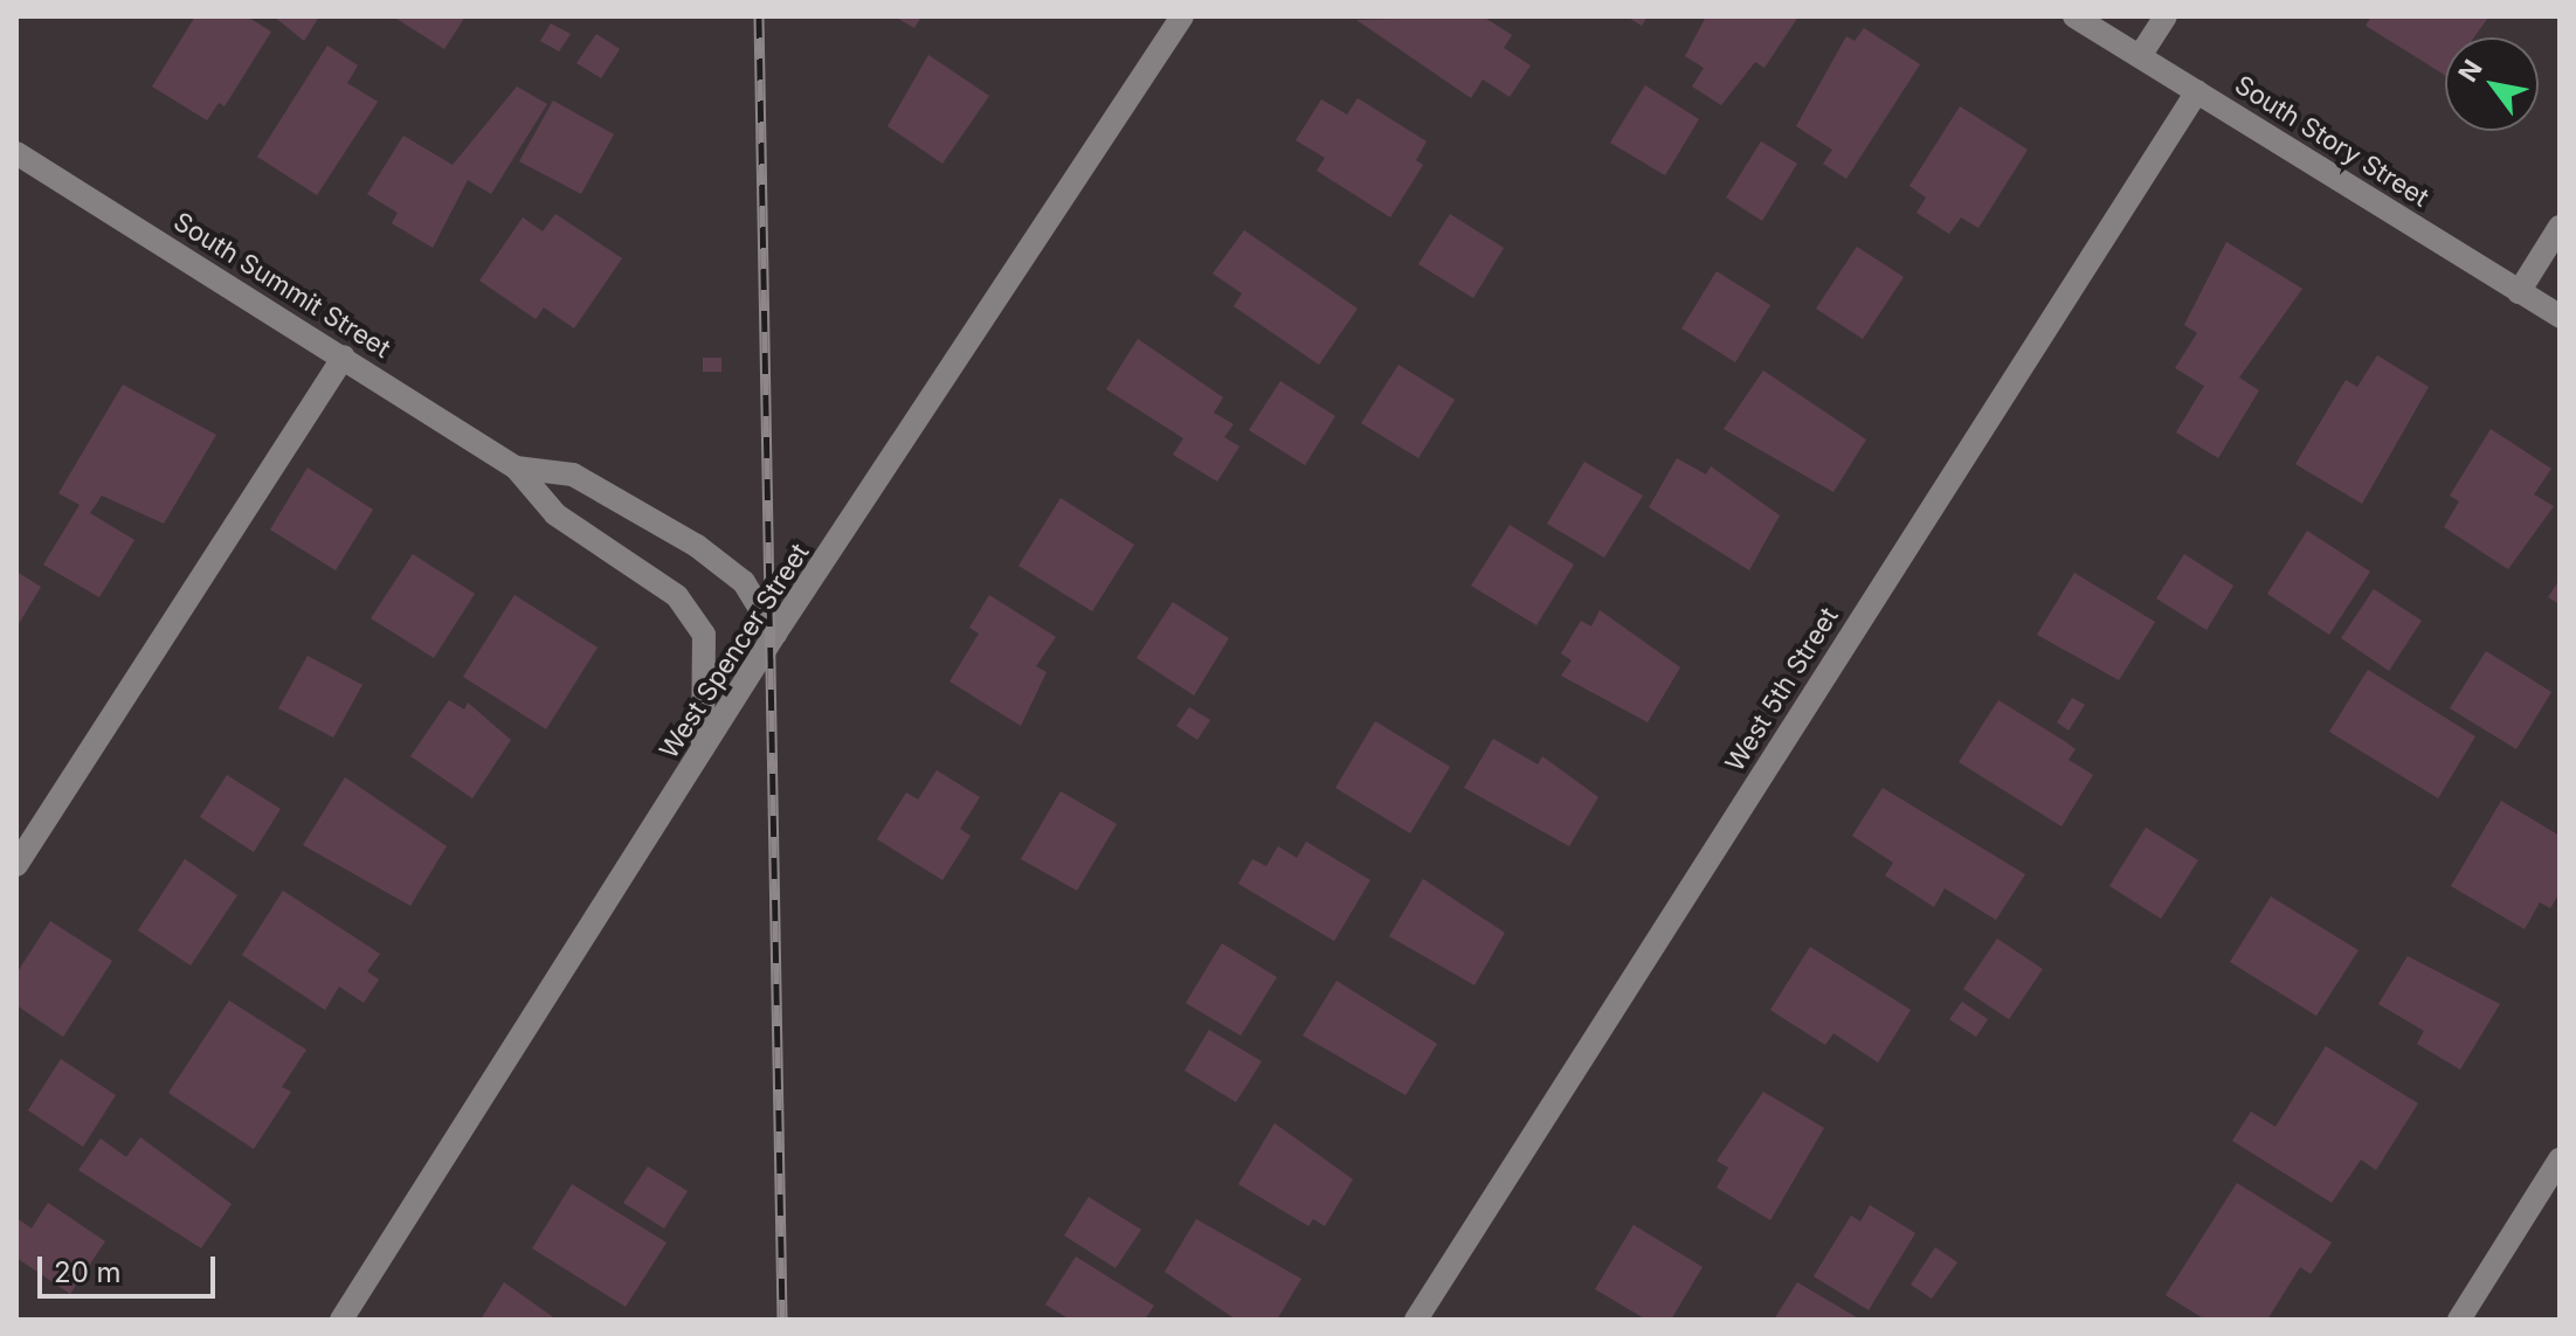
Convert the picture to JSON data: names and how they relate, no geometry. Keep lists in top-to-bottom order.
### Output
{
  "streets": {
    "street": [
      "South Story Street",
      "South Summit Street",
      "West Spencer Street",
      "West 5th Street"
    ]
  },
  "crossings": [
    ["South Story Street", "West 5th Street"],
    ["South Summit Street", "West Spencer Street"]
  ],
  "scale_bar": "20 m",
  "north": "top left"
}
